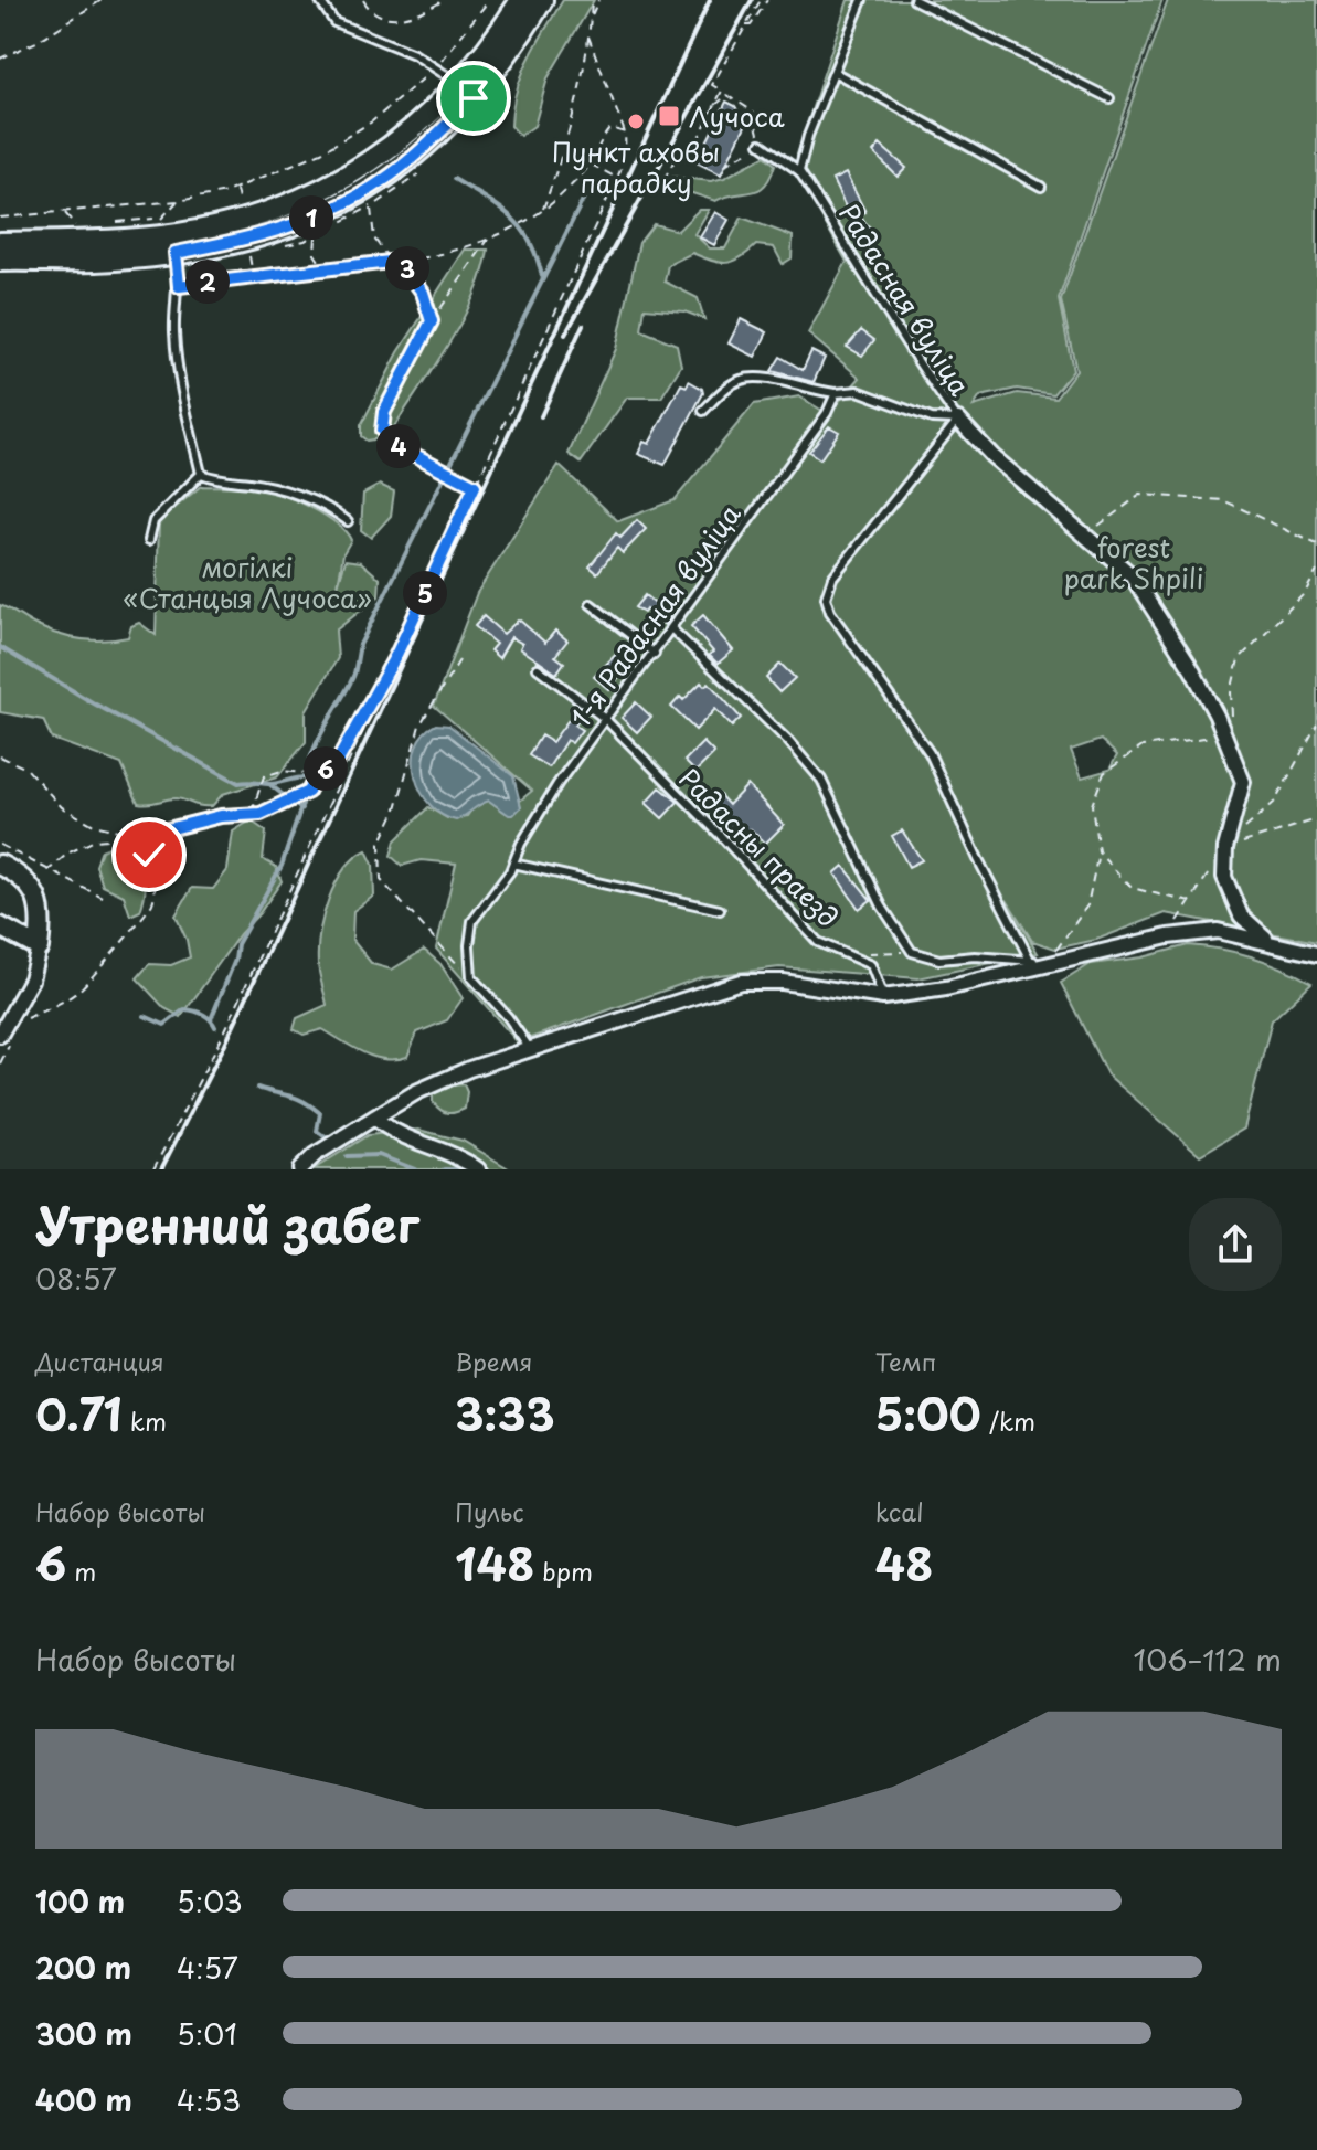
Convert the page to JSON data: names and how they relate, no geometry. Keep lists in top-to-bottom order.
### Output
{
  "streets": {
    "lane": ["Радасная вуліца", "1-я Радасная вуліца", "Радасны праезд"]
  },
  "crossings": [
    ["1-я Радасная вуліца", "Радасны праезд"]
  ],
  "parks": ["forest park Shpili", "могілкі «Станцыя Лучоса»"],
  "places": {
    "transit": ["Лучоса"],
    "other": ["Пункт аховы парадку"]
  },
  "page": {
    "pins": [
      "1",
      "3",
      "2",
      "4",
      "5",
      "6"
    ],
    "heading": ["Утренний забег", "08:57"],
    "stats": [
      ["Дистанция", "0.71 km"],
      ["Время", "3:33"],
      ["Темп", "5:00 /km"],
      ["Набор высоты", "6 m"],
      ["Пульс", "148 bpm"],
      ["kcal", "48"]
    ],
    "chart": ["Набор высоты", "106–112 m"],
    "list": [
      {
        "name": "100 m",
        "note": "5:03"
      },
      {
        "name": "200 m",
        "note": "4:57"
      },
      {
        "name": "300 m",
        "note": "5:01"
      },
      {
        "name": "400 m",
        "note": "4:53"
      }
    ]
  }
}
